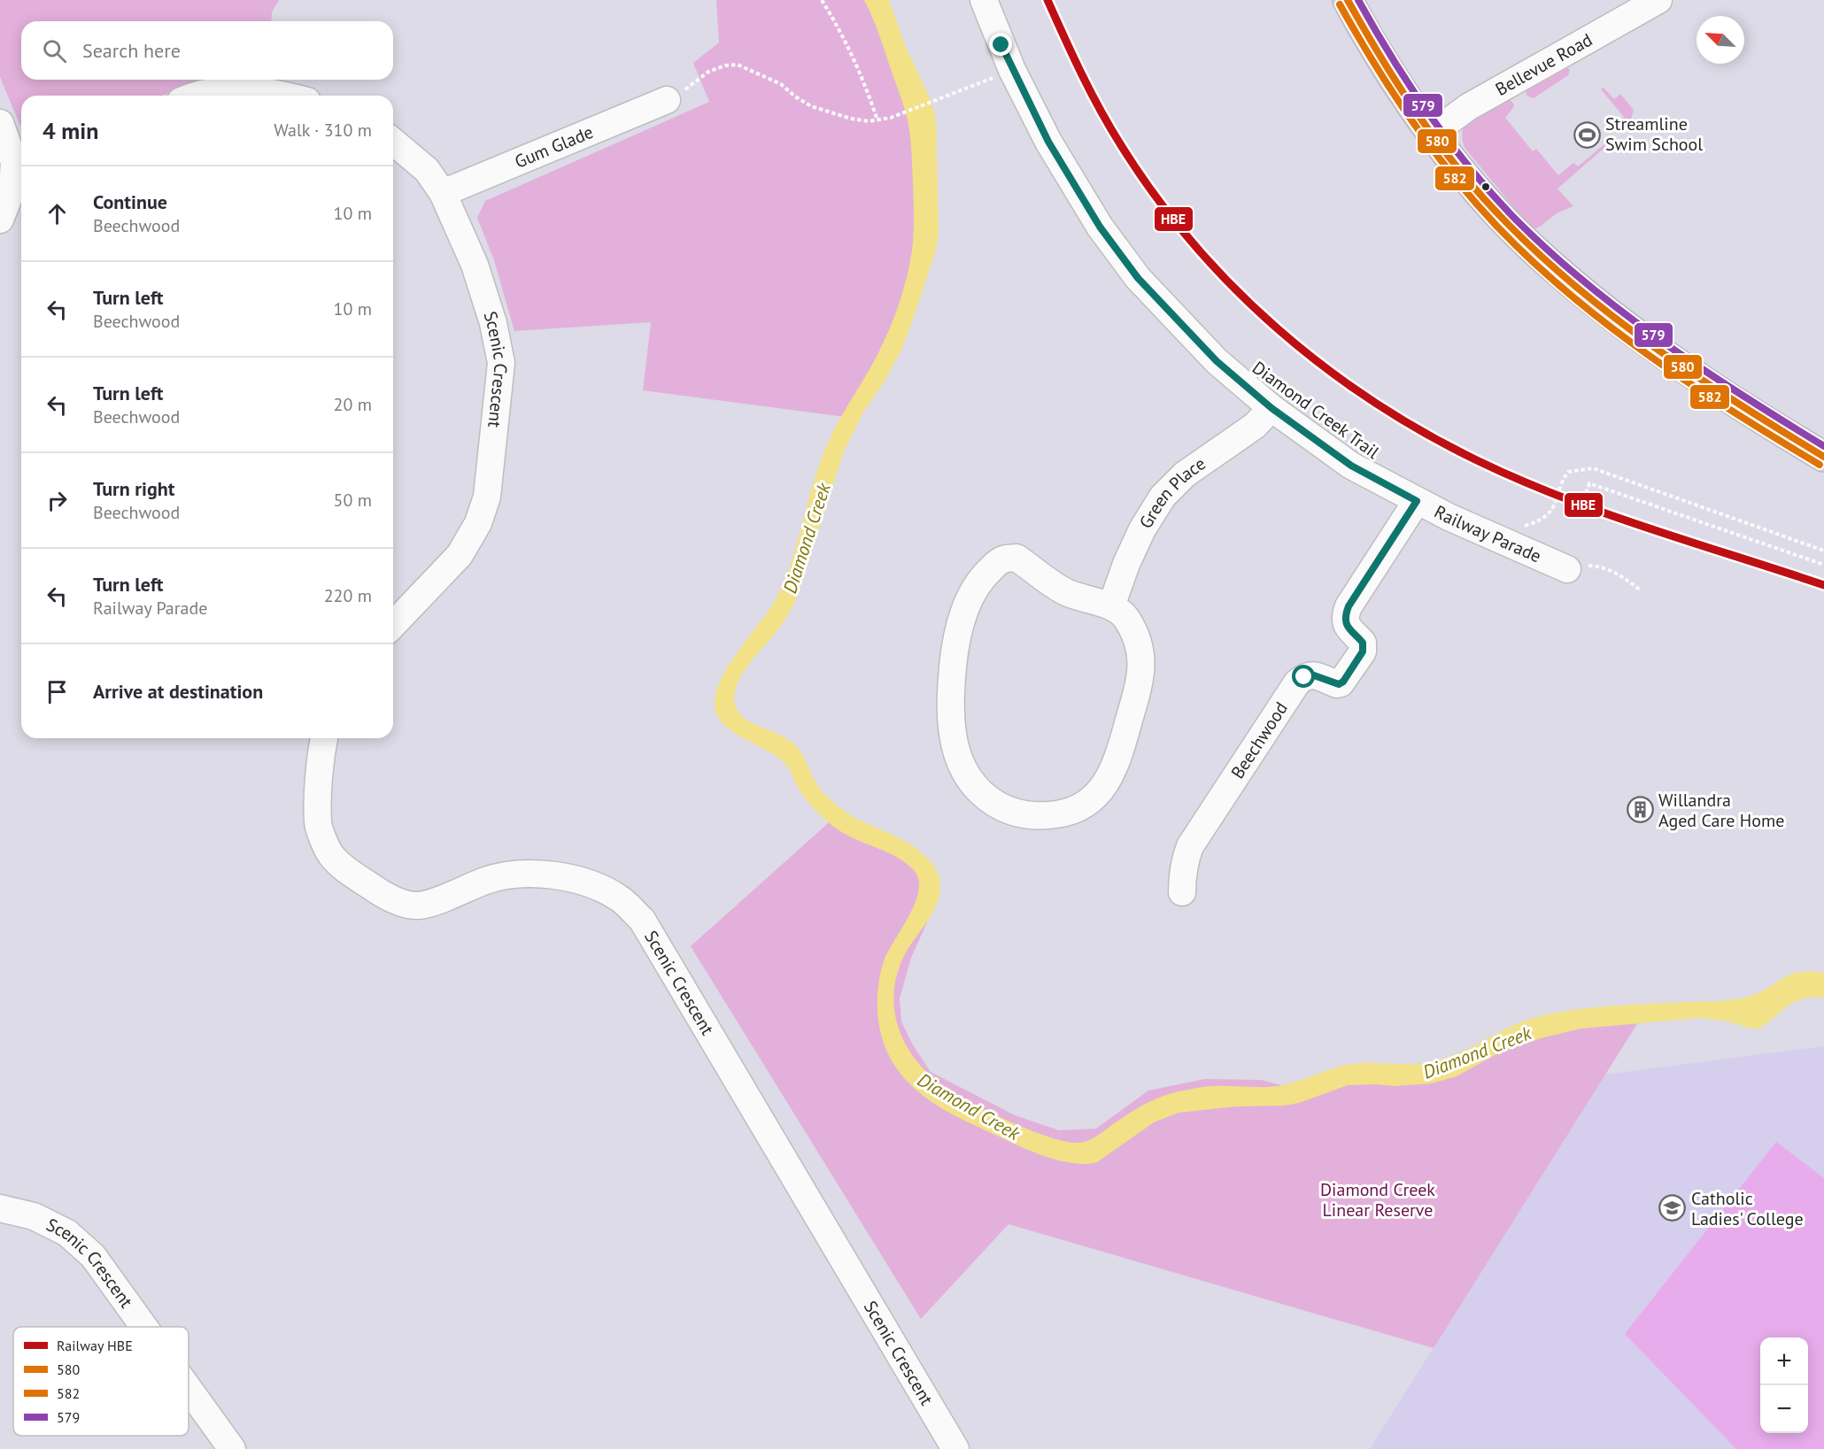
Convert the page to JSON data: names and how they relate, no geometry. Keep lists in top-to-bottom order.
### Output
{
  "streets": {
    "street": [
      "Bellevue Road",
      "Gum Glade",
      "Scenic Crescent",
      "Green Place",
      "Railway Parade",
      "Beechwood"
    ]
  },
  "crossings": [
    ["Gum Glade", "Scenic Crescent"],
    ["Green Place", "Railway Parade"],
    ["Railway Parade", "Beechwood"]
  ],
  "water": ["Diamond Creek"],
  "parks": ["Diamond Creek Linear Reserve"],
  "places": {
    "sports": ["Streamline Swim School"],
    "building": ["Willandra Aged Care Home"],
    "school or university": ["Catholic Ladies' College"]
  },
  "lines": [
    "rail line HBE",
    "transit line 580",
    "transit line 579",
    "transit line 582"
  ],
  "legend": [
    "Railway HBE",
    "580",
    "582",
    "579"
  ],
  "north": "top left",
  "page": {
    "search": "Search here",
    "heading": ["4 min", "Walk · 310 m"],
    "list": [
      ["Continue", "Beechwood", "10 m"],
      ["Turn left", "Beechwood", "10 m"],
      ["Turn left", "Beechwood", "20 m"],
      ["Turn right", "Beechwood", "50 m"],
      ["Turn left", "Railway Parade", "220 m"],
      "Arrive at destination"
    ],
    "map_buttons": ["+", "−"]
  }
}
